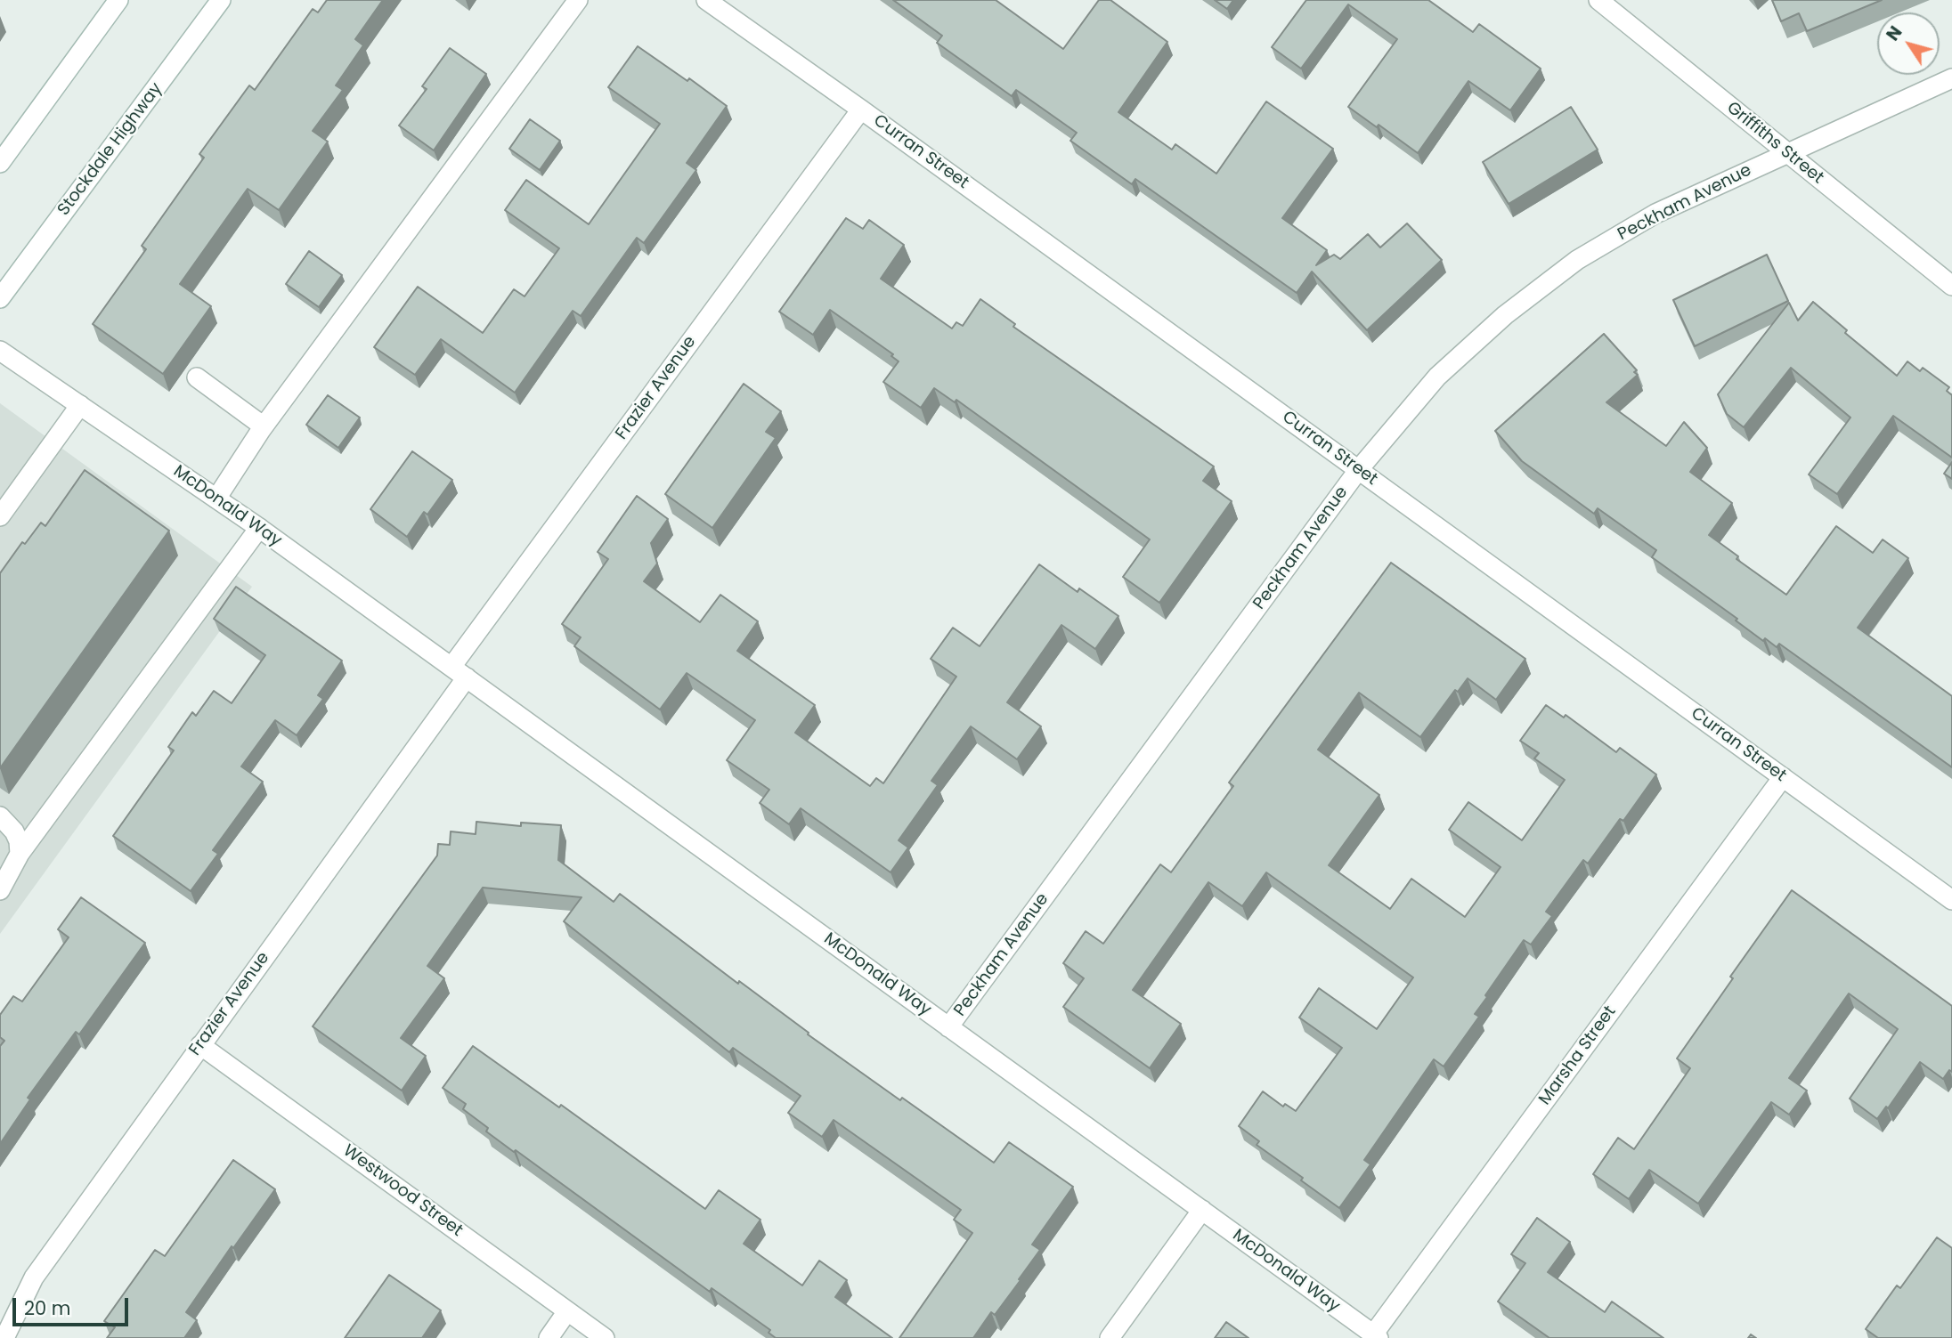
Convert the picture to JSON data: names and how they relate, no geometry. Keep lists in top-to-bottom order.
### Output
{
  "streets": {
    "street": [
      "Griffiths Street",
      "Stockdale Highway",
      "Curran Street",
      "Peckham Avenue",
      "Frazier Avenue",
      "McDonald Way",
      "Marsha Street",
      "Westwood Street"
    ]
  },
  "crossings": [
    ["Griffiths Street", "Peckham Avenue"],
    ["Curran Street", "Peckham Avenue"],
    ["Curran Street", "Frazier Avenue"],
    ["Curran Street", "Marsha Street"],
    ["Peckham Avenue", "McDonald Way"],
    ["Frazier Avenue", "McDonald Way"],
    ["Frazier Avenue", "Westwood Street"],
    ["McDonald Way", "Marsha Street"]
  ],
  "scale_bar": "20 m",
  "north": "top left"
}
